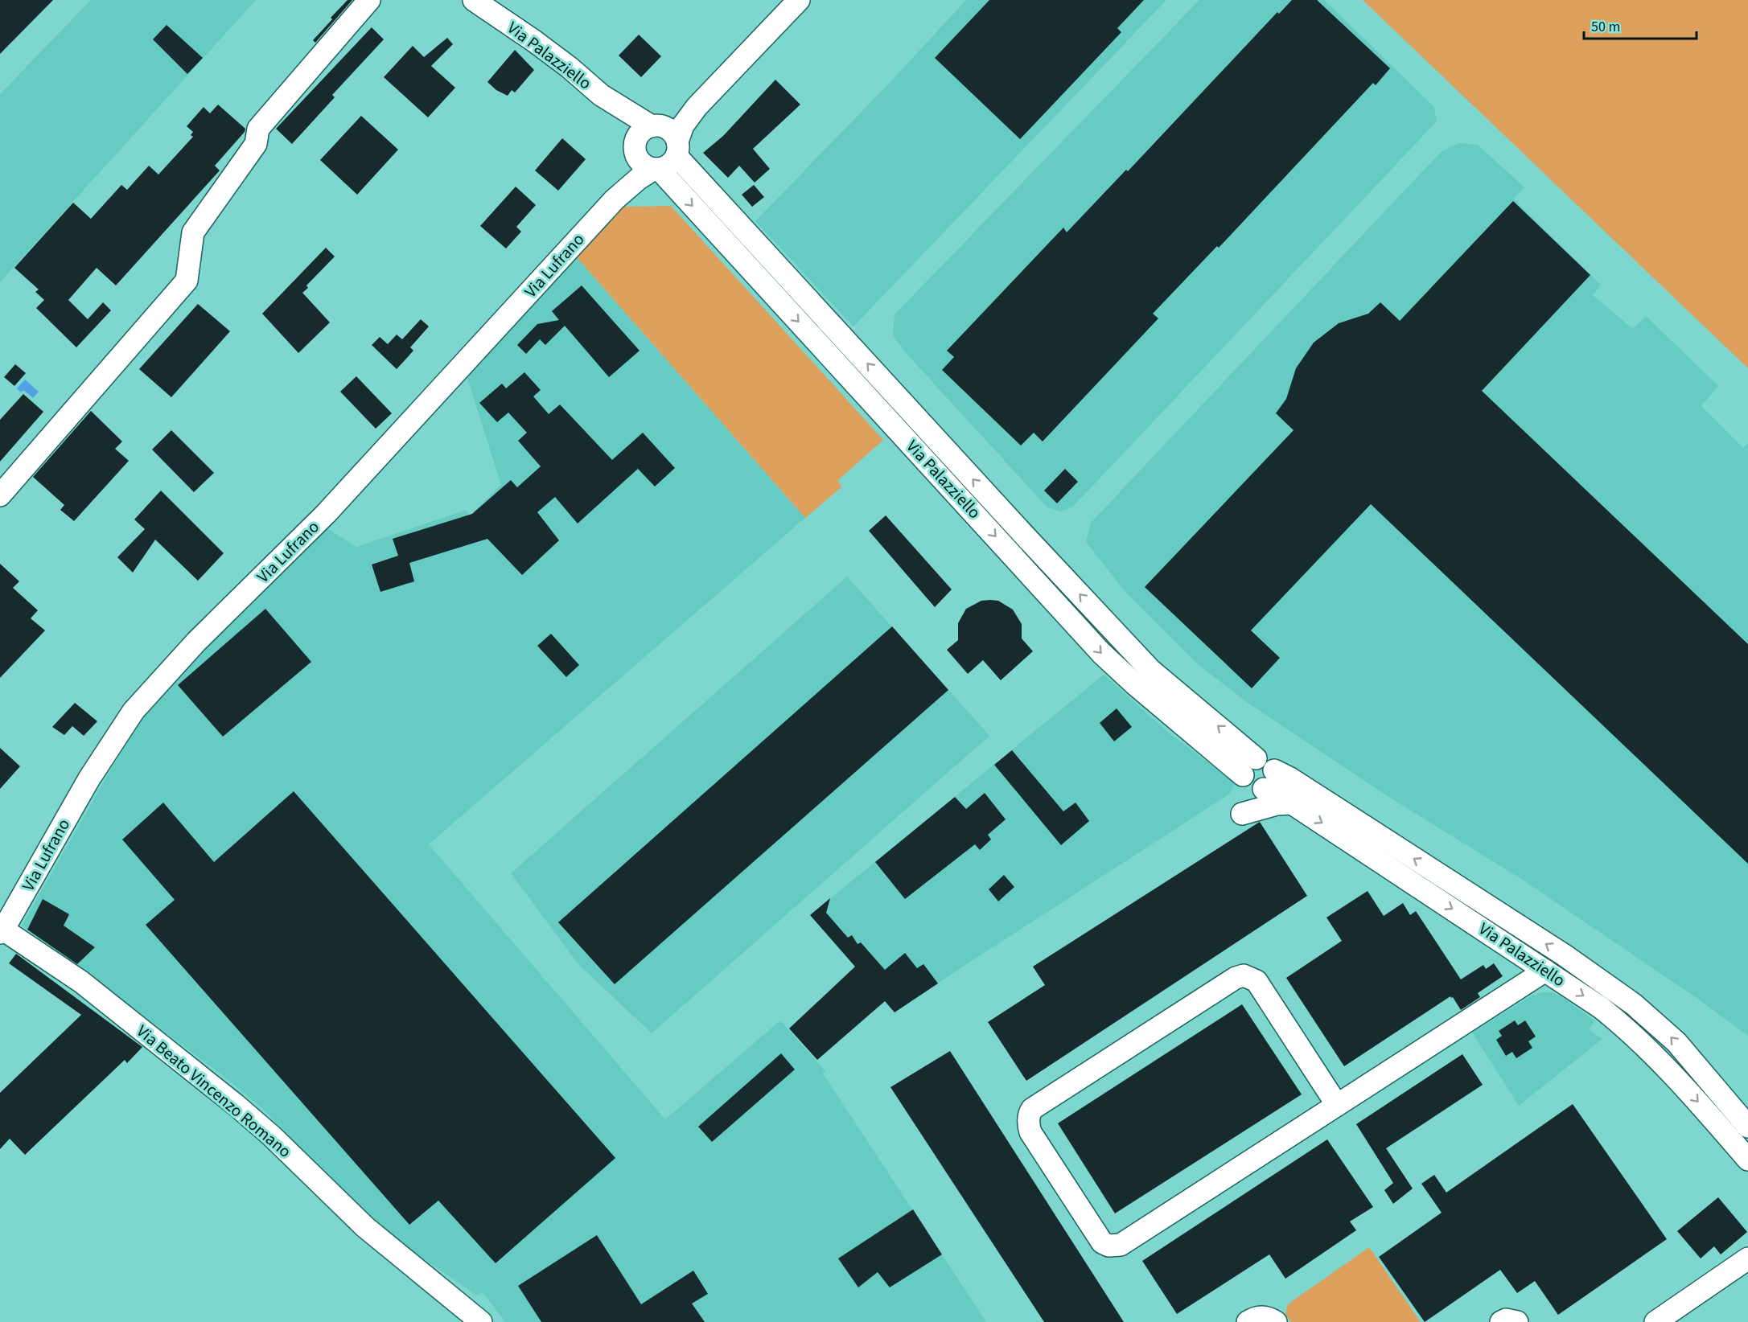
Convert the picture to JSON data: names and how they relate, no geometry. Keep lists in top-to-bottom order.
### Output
{
  "streets": {
    "street": ["Via Palazziello", "Via Lufrano", "Via Beato Vincenzo Romano"]
  },
  "crossings": [
    ["Via Palazziello", "Via Lufrano"],
    ["Via Lufrano", "Via Beato Vincenzo Romano"]
  ],
  "scale_bar": "50 m"
}
